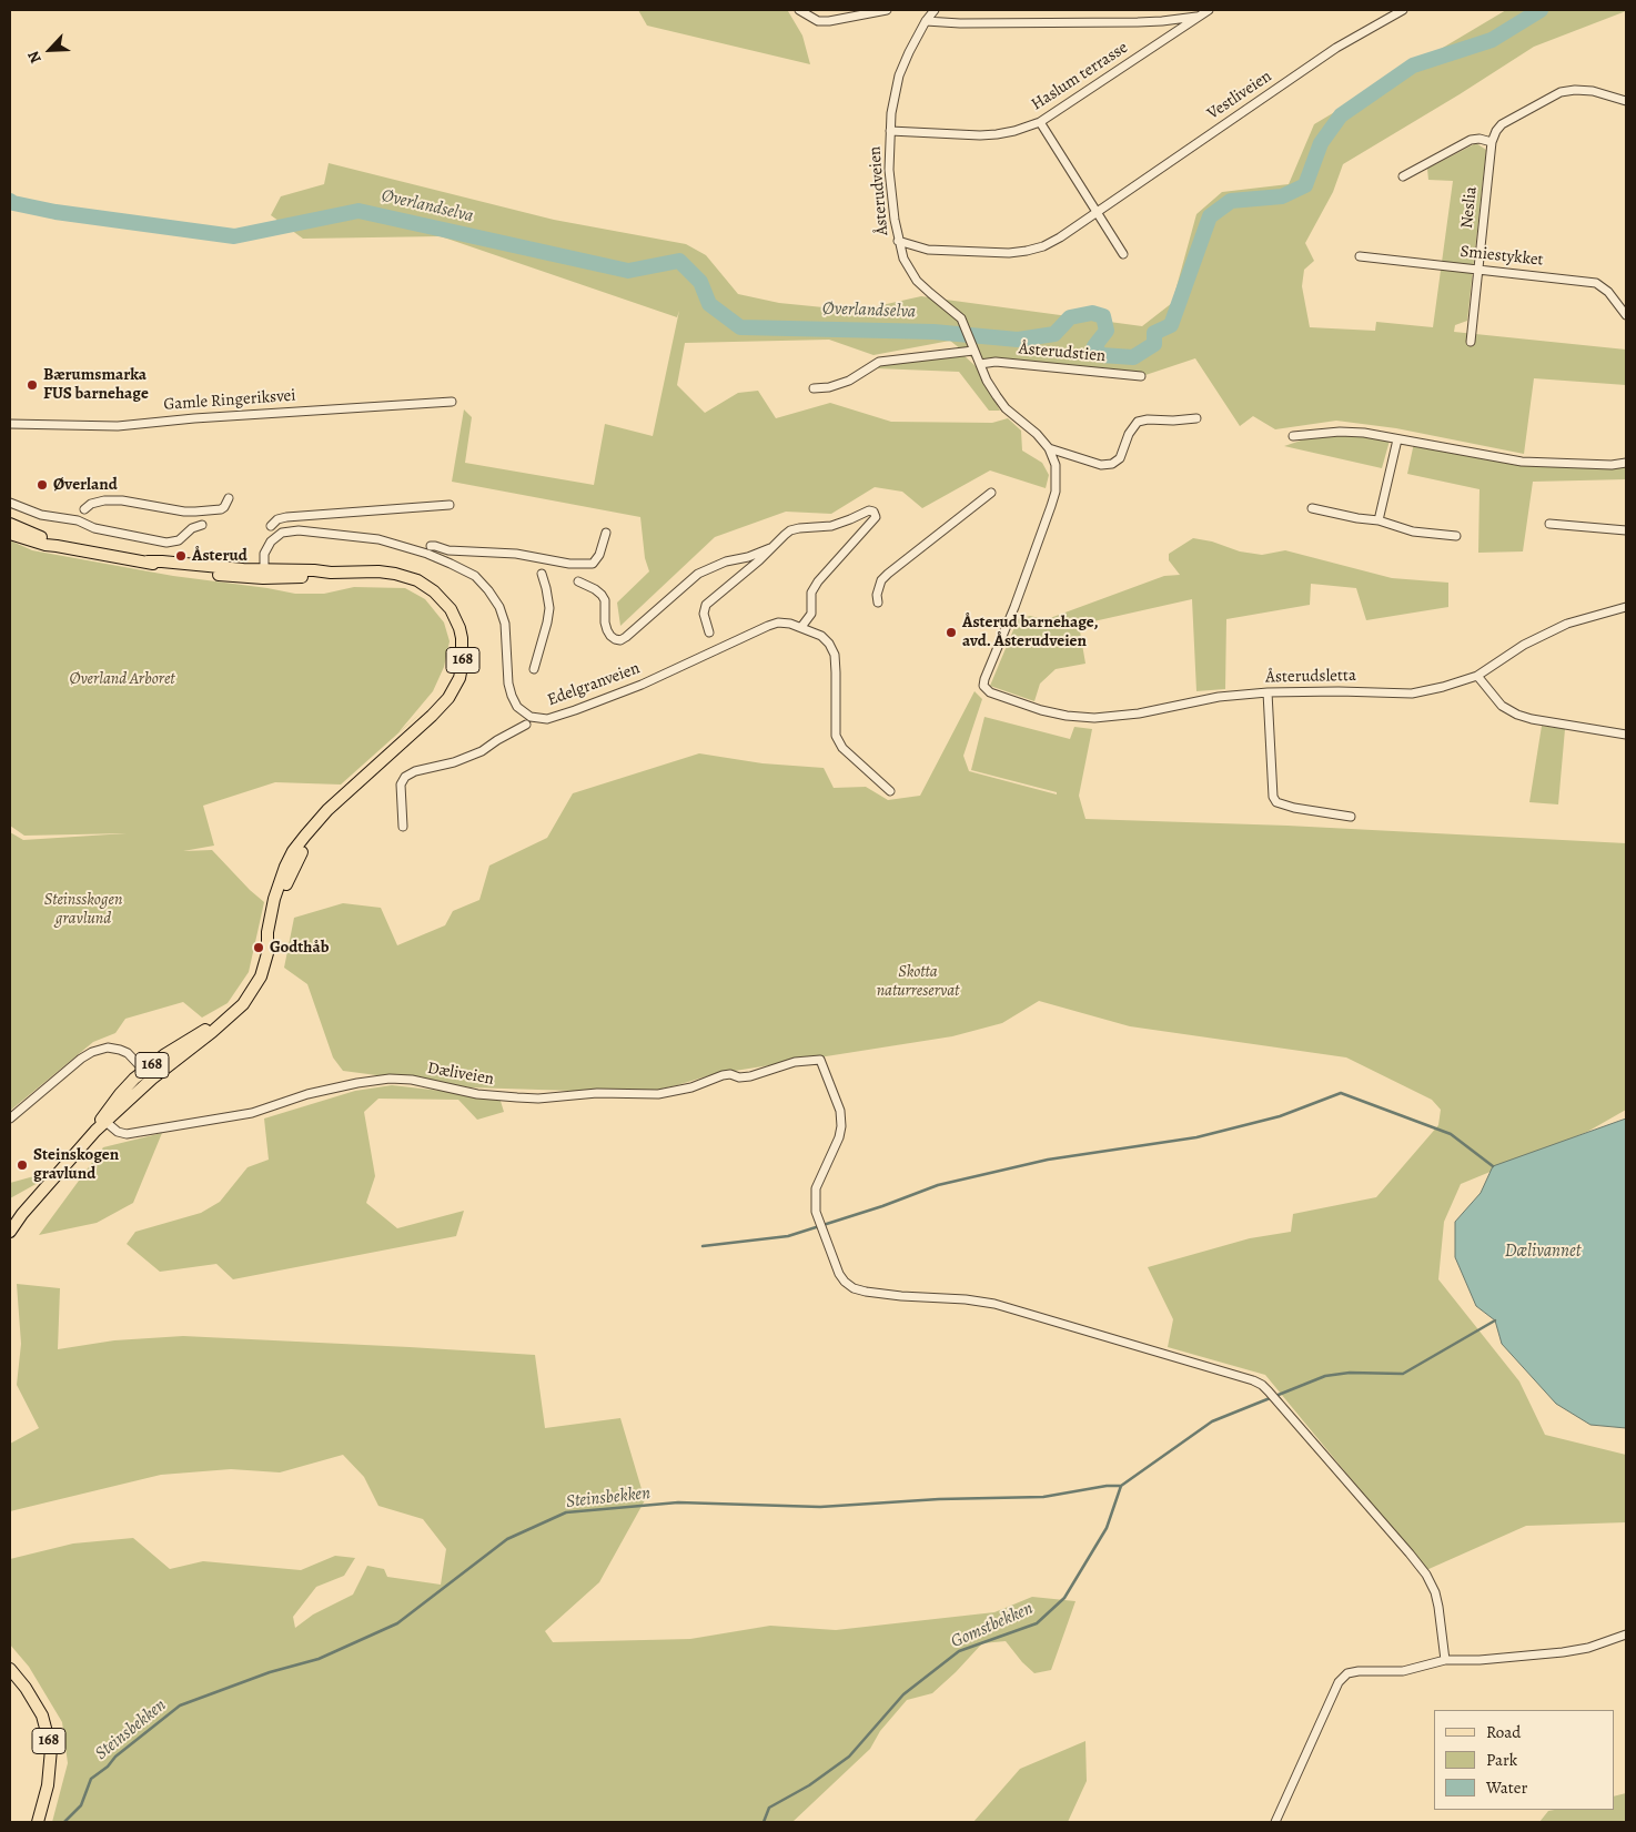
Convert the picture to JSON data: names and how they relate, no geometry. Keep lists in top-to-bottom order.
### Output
{
  "streets": {
    "main road": ["168"],
    "street": [
      "Haslum terrasse",
      "Vestliveien",
      "Åsterudveien",
      "Neslia",
      "Smiestykket",
      "Åsterudstien",
      "Gamle Ringeriksvei",
      "Åsterudsletta",
      "Edelgranveien",
      "Dæliveien"
    ]
  },
  "crossings": [
    ["Haslum terrasse", "Åsterudveien"],
    ["Vestliveien", "Åsterudveien"],
    ["Åsterudveien", "Åsterudstien"],
    ["Åsterudveien", "Åsterudsletta"],
    ["Neslia", "Smiestykket"],
    ["168", "Edelgranveien"],
    ["168", "Dæliveien"]
  ],
  "water": [
    "Øverlandselva",
    "Dælivannet",
    "Steinsbekken",
    "Gomstbekken"
  ],
  "parks": ["Øverland Arboret", "Steinsskogen gravlund", "Skotta naturreservat"],
  "places": [
    "Bærumsmarka FUS barnehage",
    "Øverland",
    "Åsterud",
    "Åsterud barnehage, avd. Åsterudveien",
    "Godthåb",
    "Steinskogen gravlund"
  ],
  "legend": ["Road", "Park", "Water"],
  "north": "bottom left"
}
